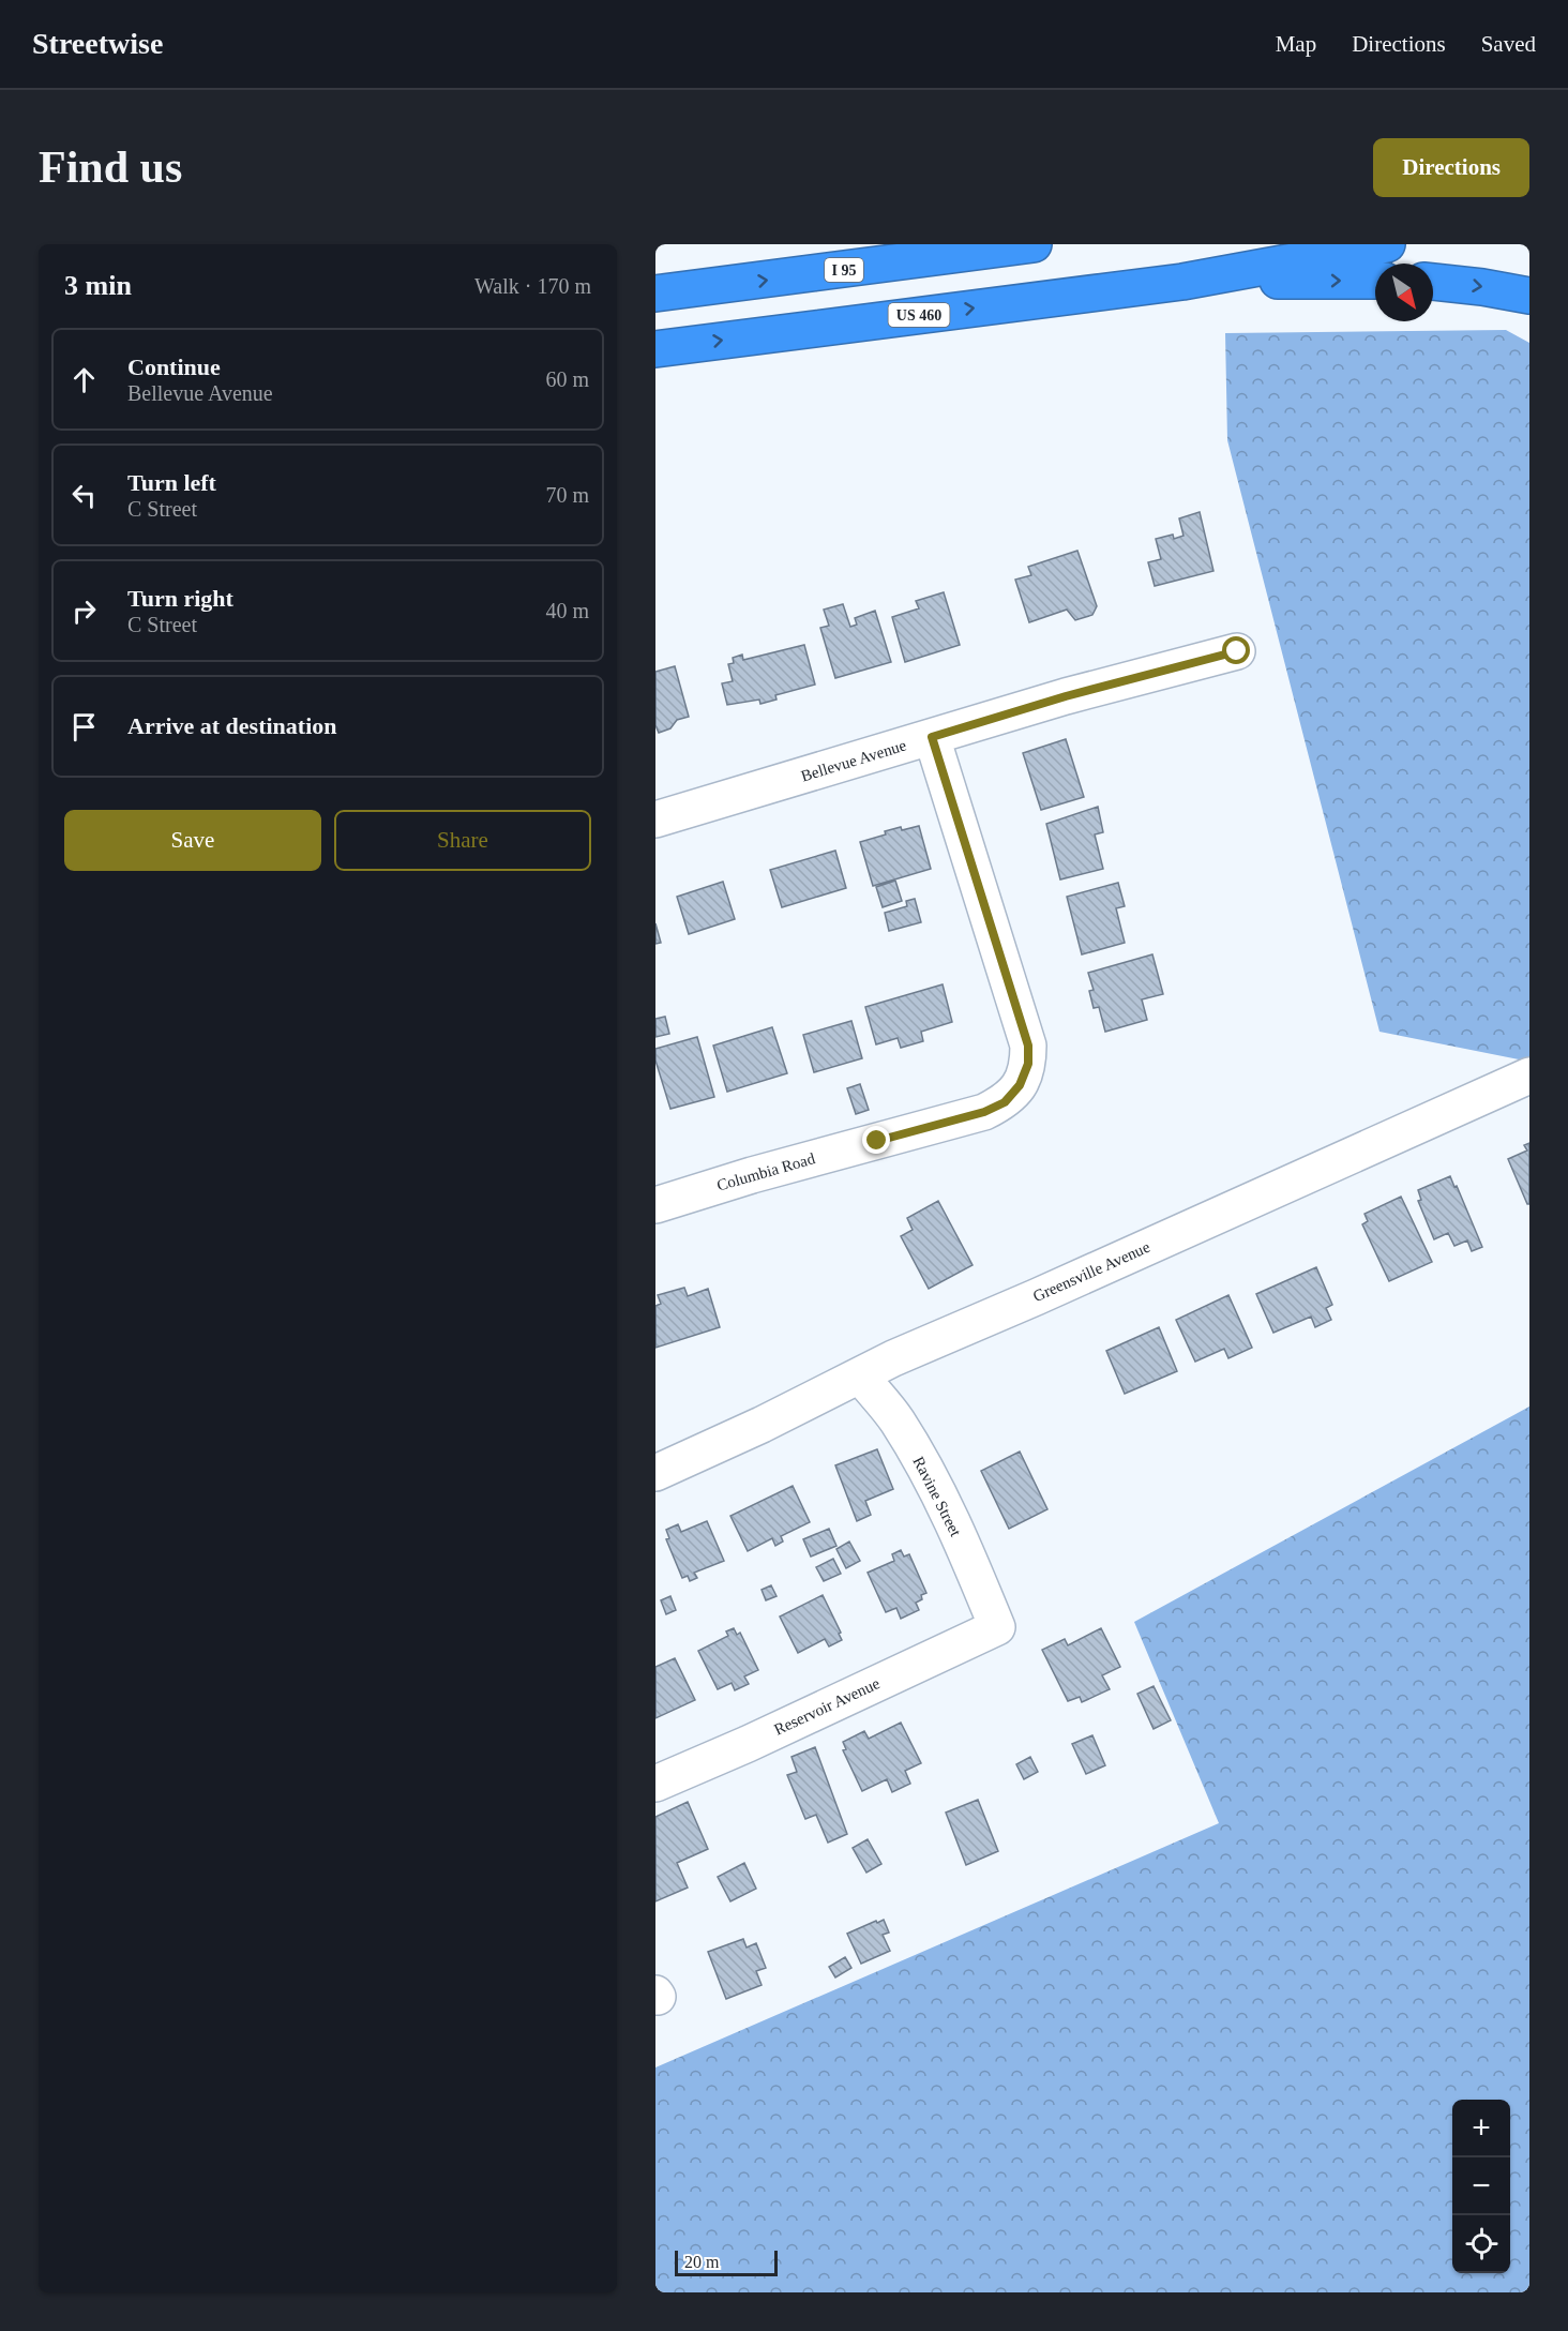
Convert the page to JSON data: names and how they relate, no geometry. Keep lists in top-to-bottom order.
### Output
{
  "streets": {
    "highway": ["I 95", "US 460"],
    "street": [
      "Bellevue Avenue",
      "Columbia Road",
      "Greensville Avenue",
      "Ravine Street",
      "Reservoir Avenue"
    ]
  },
  "crossings": [
    ["Bellevue Avenue", "Columbia Road"],
    ["Greensville Avenue", "Ravine Street"],
    ["Ravine Street", "Reservoir Avenue"]
  ],
  "scale_bar": "20 m",
  "north": "bottom right",
  "page": {
    "header": "Streetwise",
    "nav": ["Map", "Directions", "Saved"],
    "buttons": [
      "Directions",
      ["Save", "Share"]
    ],
    "title": "Find us",
    "heading": ["3 min", "Walk · 170 m"],
    "list": [
      ["Continue", "Bellevue Avenue", "60 m"],
      ["Turn left", "C Street", "70 m"],
      ["Turn right", "C Street", "40 m"],
      "Arrive at destination"
    ],
    "map_buttons": ["+", "−"],
    "scale": "20 m"
  }
}
